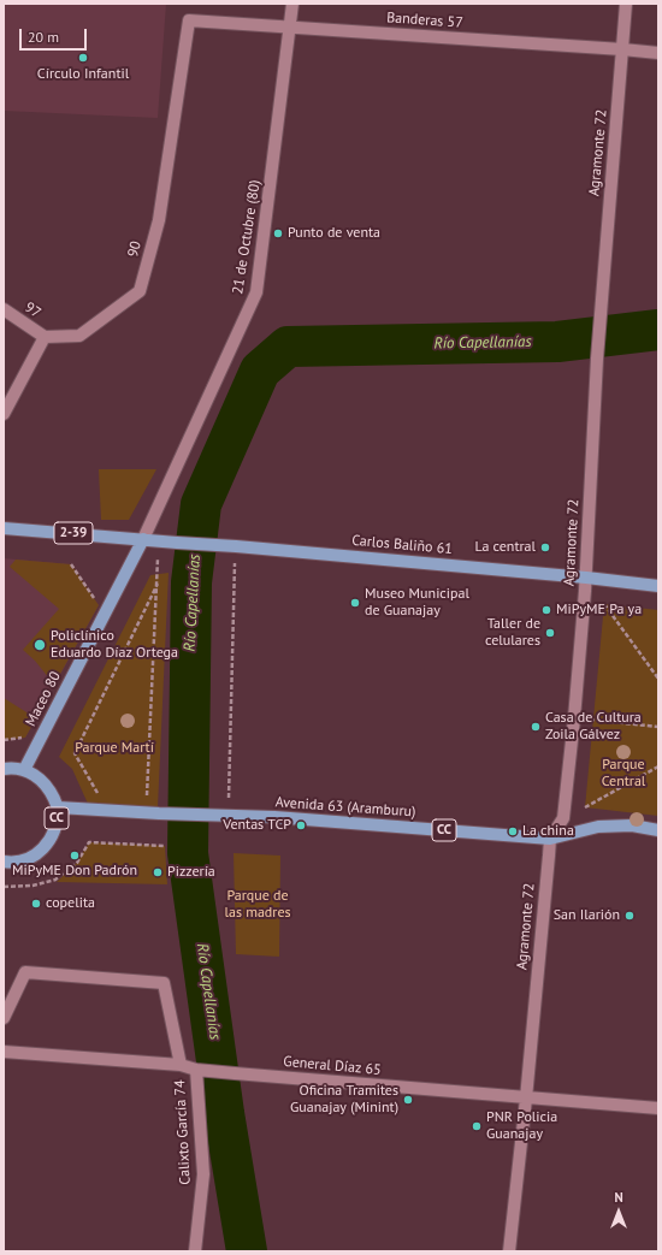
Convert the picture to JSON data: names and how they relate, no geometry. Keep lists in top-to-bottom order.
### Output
{
  "streets": {
    "main road": [
      "2-39",
      "Carlos Baliño 61",
      "Maceo 80",
      "Avenida 63 (Aramburu)",
      "CC"
    ],
    "street": [
      "Banderas 57",
      "Agramonte 72",
      "21 de Octubre (80)",
      "90",
      "97",
      "General Díaz 65",
      "Calixto García 74"
    ]
  },
  "crossings": [
    ["Banderas 57", "Agramonte 72"],
    ["Banderas 57", "21 de Octubre (80)"],
    ["Banderas 57", "90"],
    ["Agramonte 72", "Carlos Baliño 61"],
    ["Agramonte 72", "Avenida 63 (Aramburu)"],
    ["Agramonte 72", "General Díaz 65"],
    ["21 de Octubre (80)", "2-39"],
    ["21 de Octubre (80)", "Carlos Baliño 61"],
    ["21 de Octubre (80)", "Maceo 80"],
    ["90", "97"],
    ["2-39", "Carlos Baliño 61"],
    ["2-39", "Maceo 80"],
    ["Carlos Baliño 61", "Maceo 80"],
    ["Maceo 80", "CC"],
    ["Avenida 63 (Aramburu)", "CC"],
    ["General Díaz 65", "Calixto García 74"]
  ],
  "water": ["Río Capellanías"],
  "parks": ["Parque Martí", "Parque Central", "Parque de las madres"],
  "places": [
    "Círculo Infantil",
    "Punto de venta",
    "La central",
    "Museo Municipal de Guanajay",
    "MiPyME Pa ya",
    "Taller de celulares",
    "Policlínico Eduardo Díaz Ortega",
    "Casa de Cultura Zoila Gálvez",
    "Ventas TCP",
    "La china",
    "MiPyME Don Padrón",
    "Pizzería",
    "copelita",
    "San Ilarión",
    "Oficina Tramites Guanajay (Minint)",
    "PNR Policia Guanajay"
  ],
  "scale_bar": "20 m",
  "north": "top"
}
